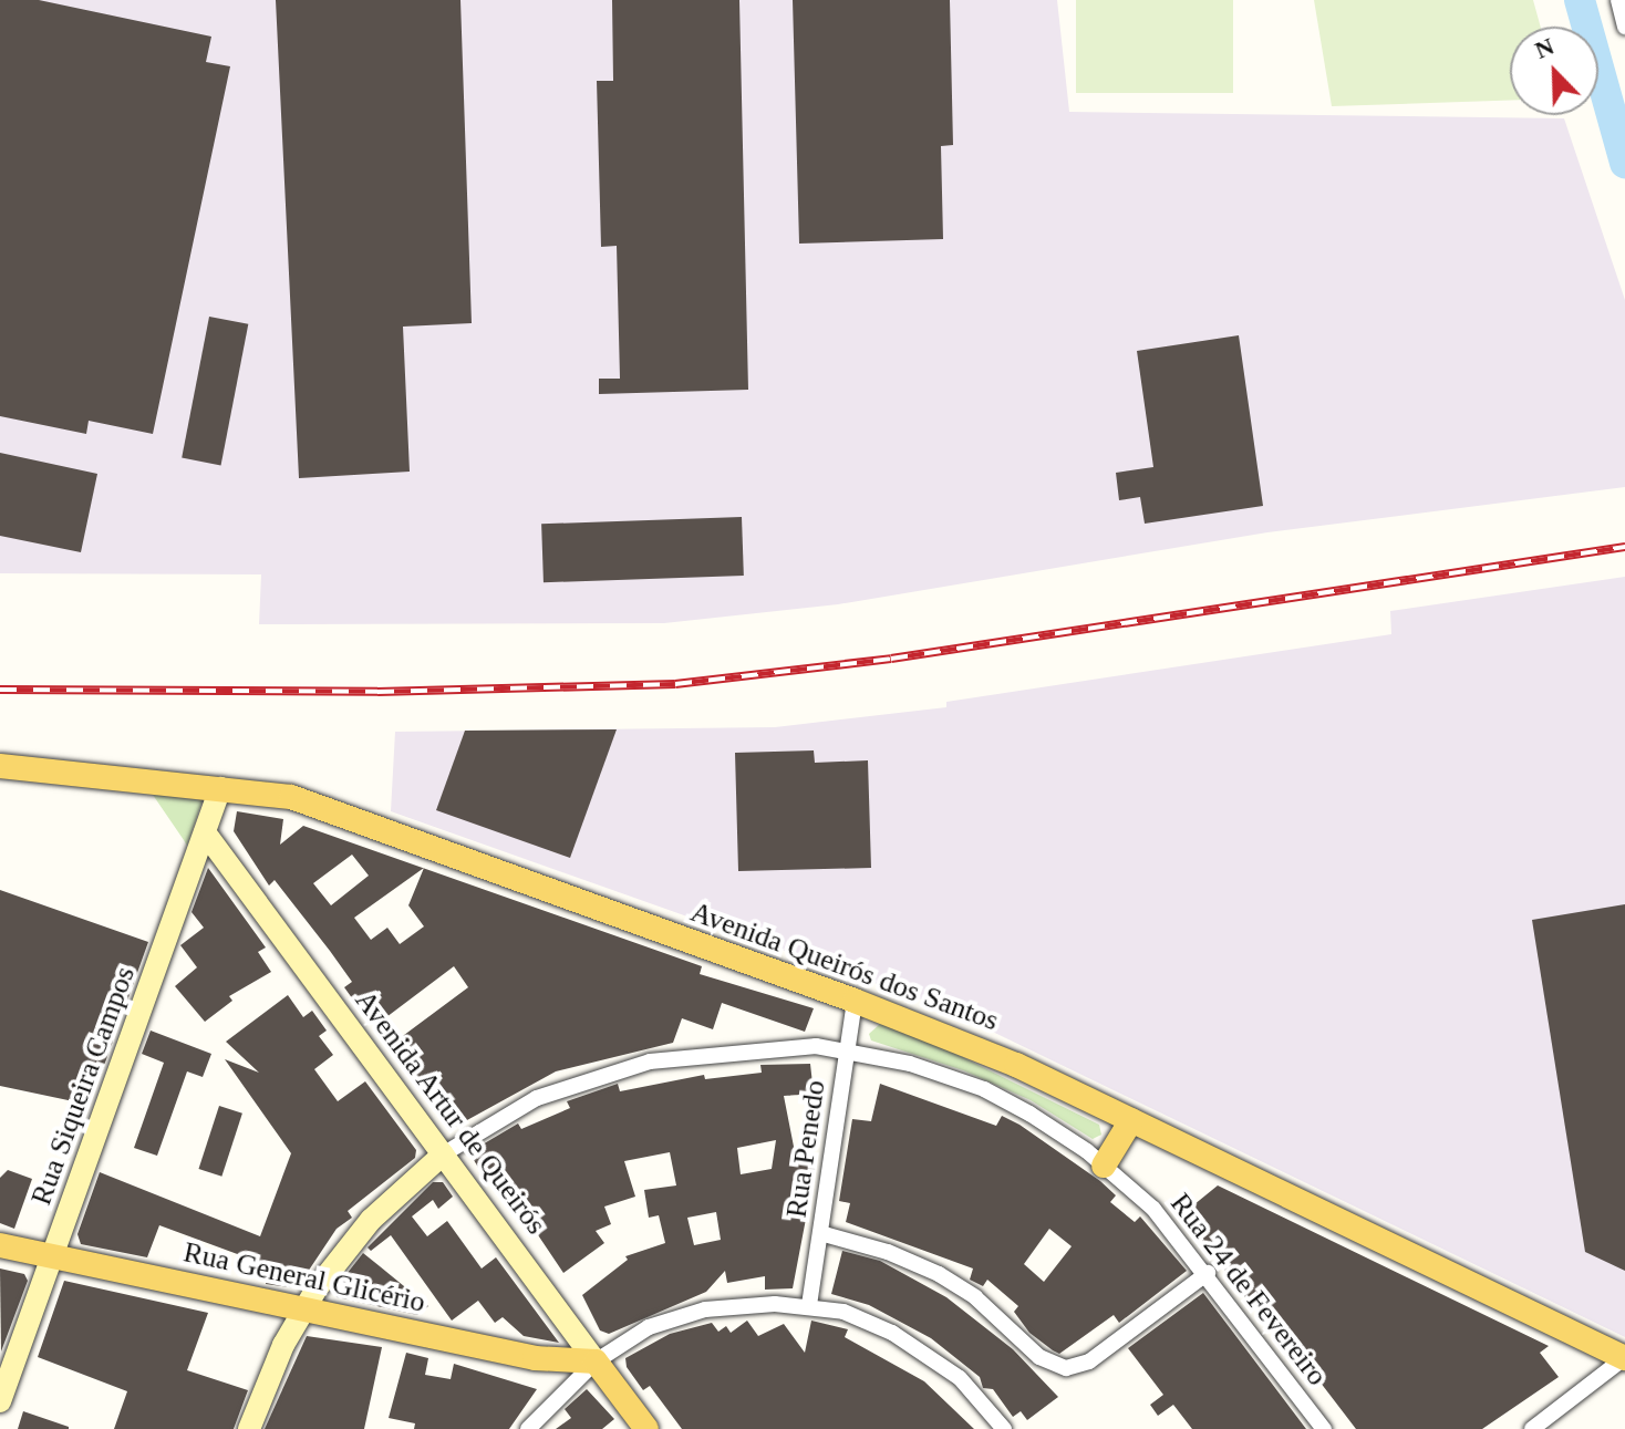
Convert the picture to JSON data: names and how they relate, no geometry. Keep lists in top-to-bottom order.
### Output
{
  "streets": {
    "main road": ["Avenida Queirós dos Santos", "Avenida Artur de Queirós", "Rua General Glicério"],
    "street": ["Rua Siqueira Campos", "Rua Penedo", "Rua 24 de Fevereiro"]
  },
  "crossings": [
    ["Avenida Queirós dos Santos", "Rua Siqueira Campos"],
    ["Avenida Queirós dos Santos", "Rua Penedo"],
    ["Rua Siqueira Campos", "Avenida Artur de Queirós"],
    ["Rua Siqueira Campos", "Rua General Glicério"],
    ["Avenida Artur de Queirós", "Rua General Glicério"],
    ["Avenida Artur de Queirós", "Rua 24 de Fevereiro"],
    ["Rua Penedo", "Rua 24 de Fevereiro"]
  ],
  "north": "top left"
}
